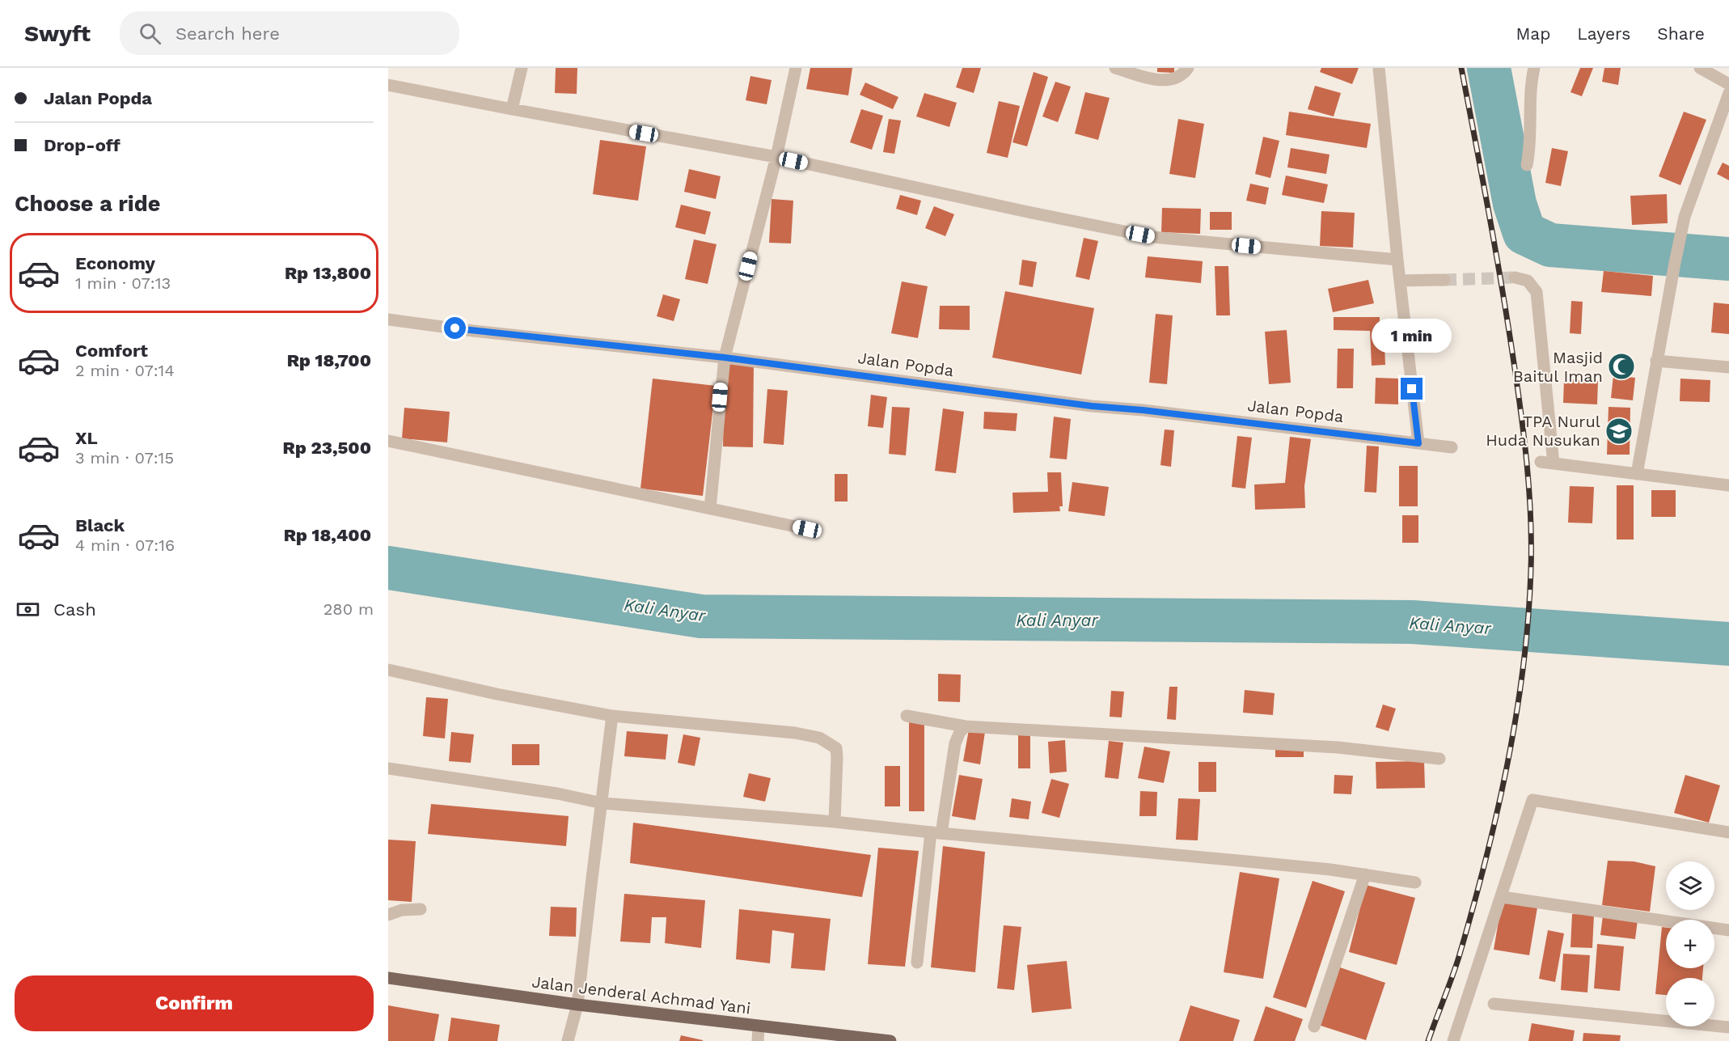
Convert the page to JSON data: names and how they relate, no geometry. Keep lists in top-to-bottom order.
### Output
{
  "streets": {
    "main road": ["Jalan Jenderal Achmad Yani"],
    "street": ["Jalan Popda"]
  },
  "water": ["Kali Anyar"],
  "places": {
    "mosque": ["Masjid Baitul Iman"],
    "school or university": ["TPA Nurul Huda Nusukan"]
  },
  "page": {
    "header": "Swyft",
    "search": "Search here",
    "nav": ["Map", "Layers", "Share"],
    "banner": ["Jalan Popda", "Drop-off"],
    "heading": "Choose a ride",
    "list": [
      {
        "name": "Economy",
        "note": "1 min · 07:13",
        "value": "Rp 13,800"
      },
      {
        "name": "Comfort",
        "note": "2 min · 07:14",
        "value": "Rp 18,700"
      },
      {
        "name": "XL",
        "note": "3 min · 07:15",
        "value": "Rp 23,500"
      },
      {
        "name": "Black",
        "note": "4 min · 07:16",
        "value": "Rp 18,400"
      }
    ],
    "bubble": "1 min",
    "pay": ["Cash", "280 m"],
    "map_buttons": ["+", "−"],
    "buttons": "Confirm"
  }
}
